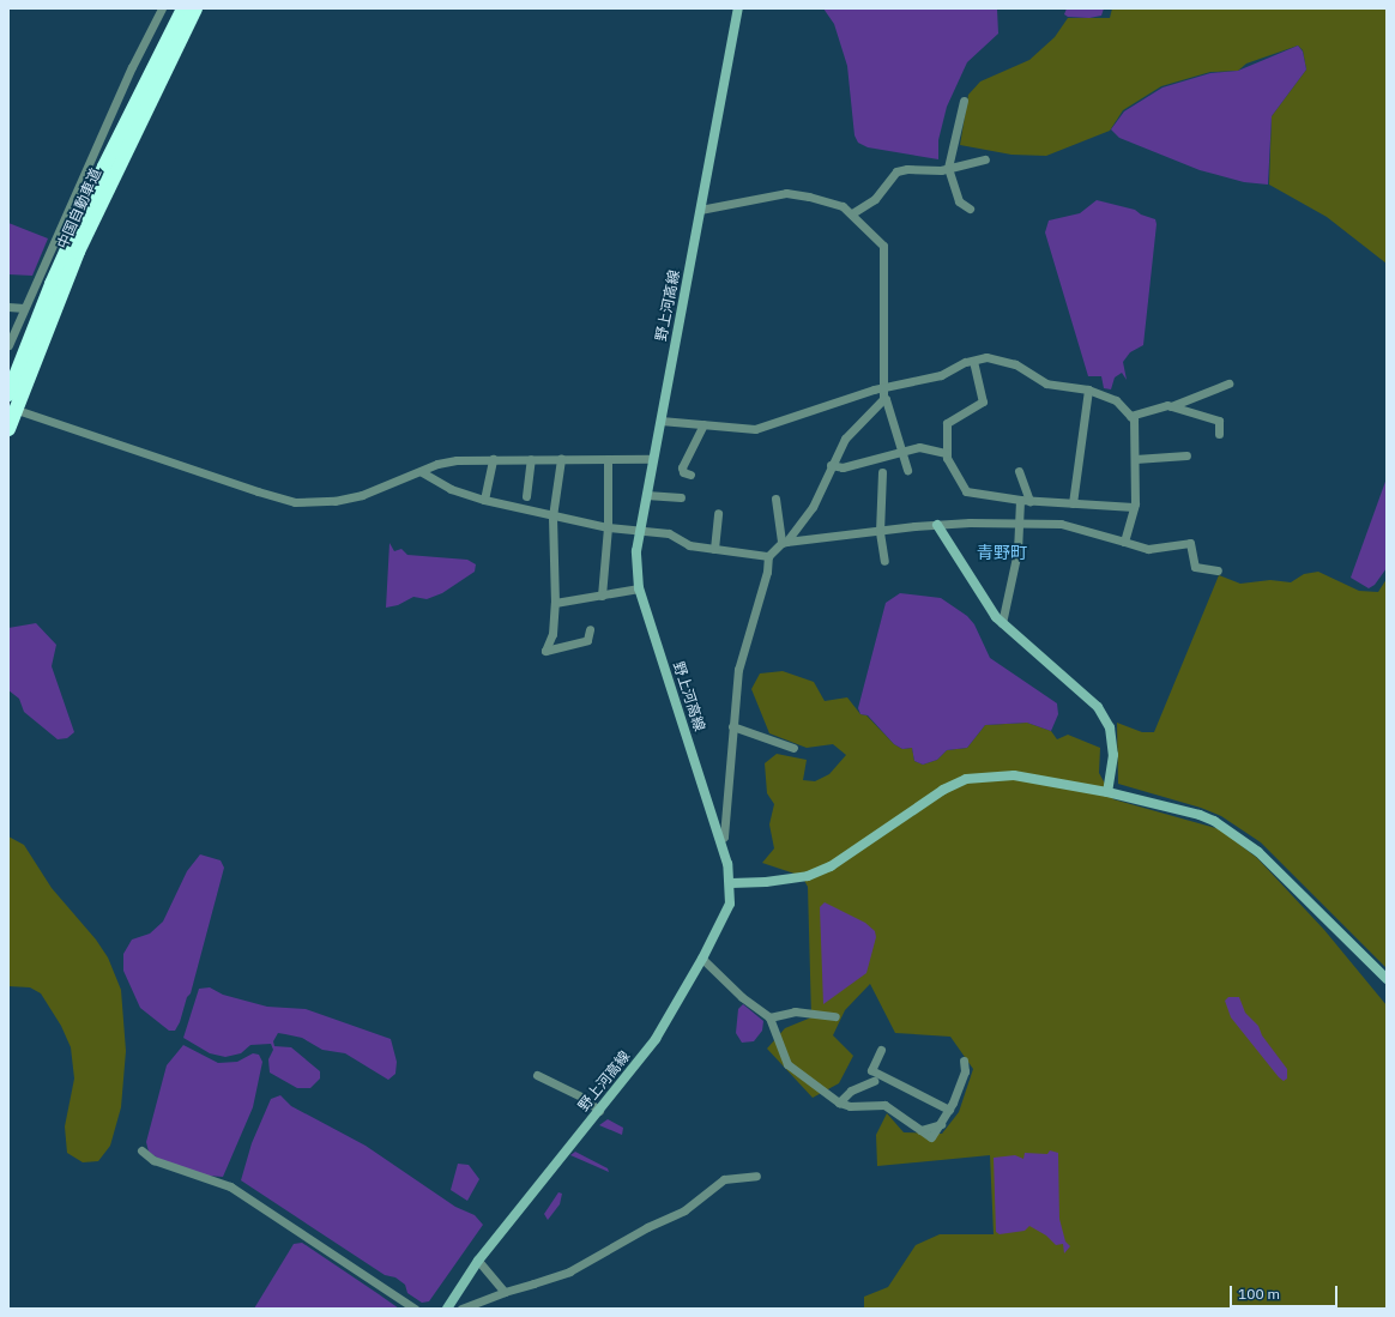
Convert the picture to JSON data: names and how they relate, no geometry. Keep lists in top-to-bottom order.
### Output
{
  "streets": {
    "highway": ["中国自動車道"],
    "main road": ["野上河高線"]
  },
  "districts": ["青野町"],
  "scale_bar": "100 m"
}
